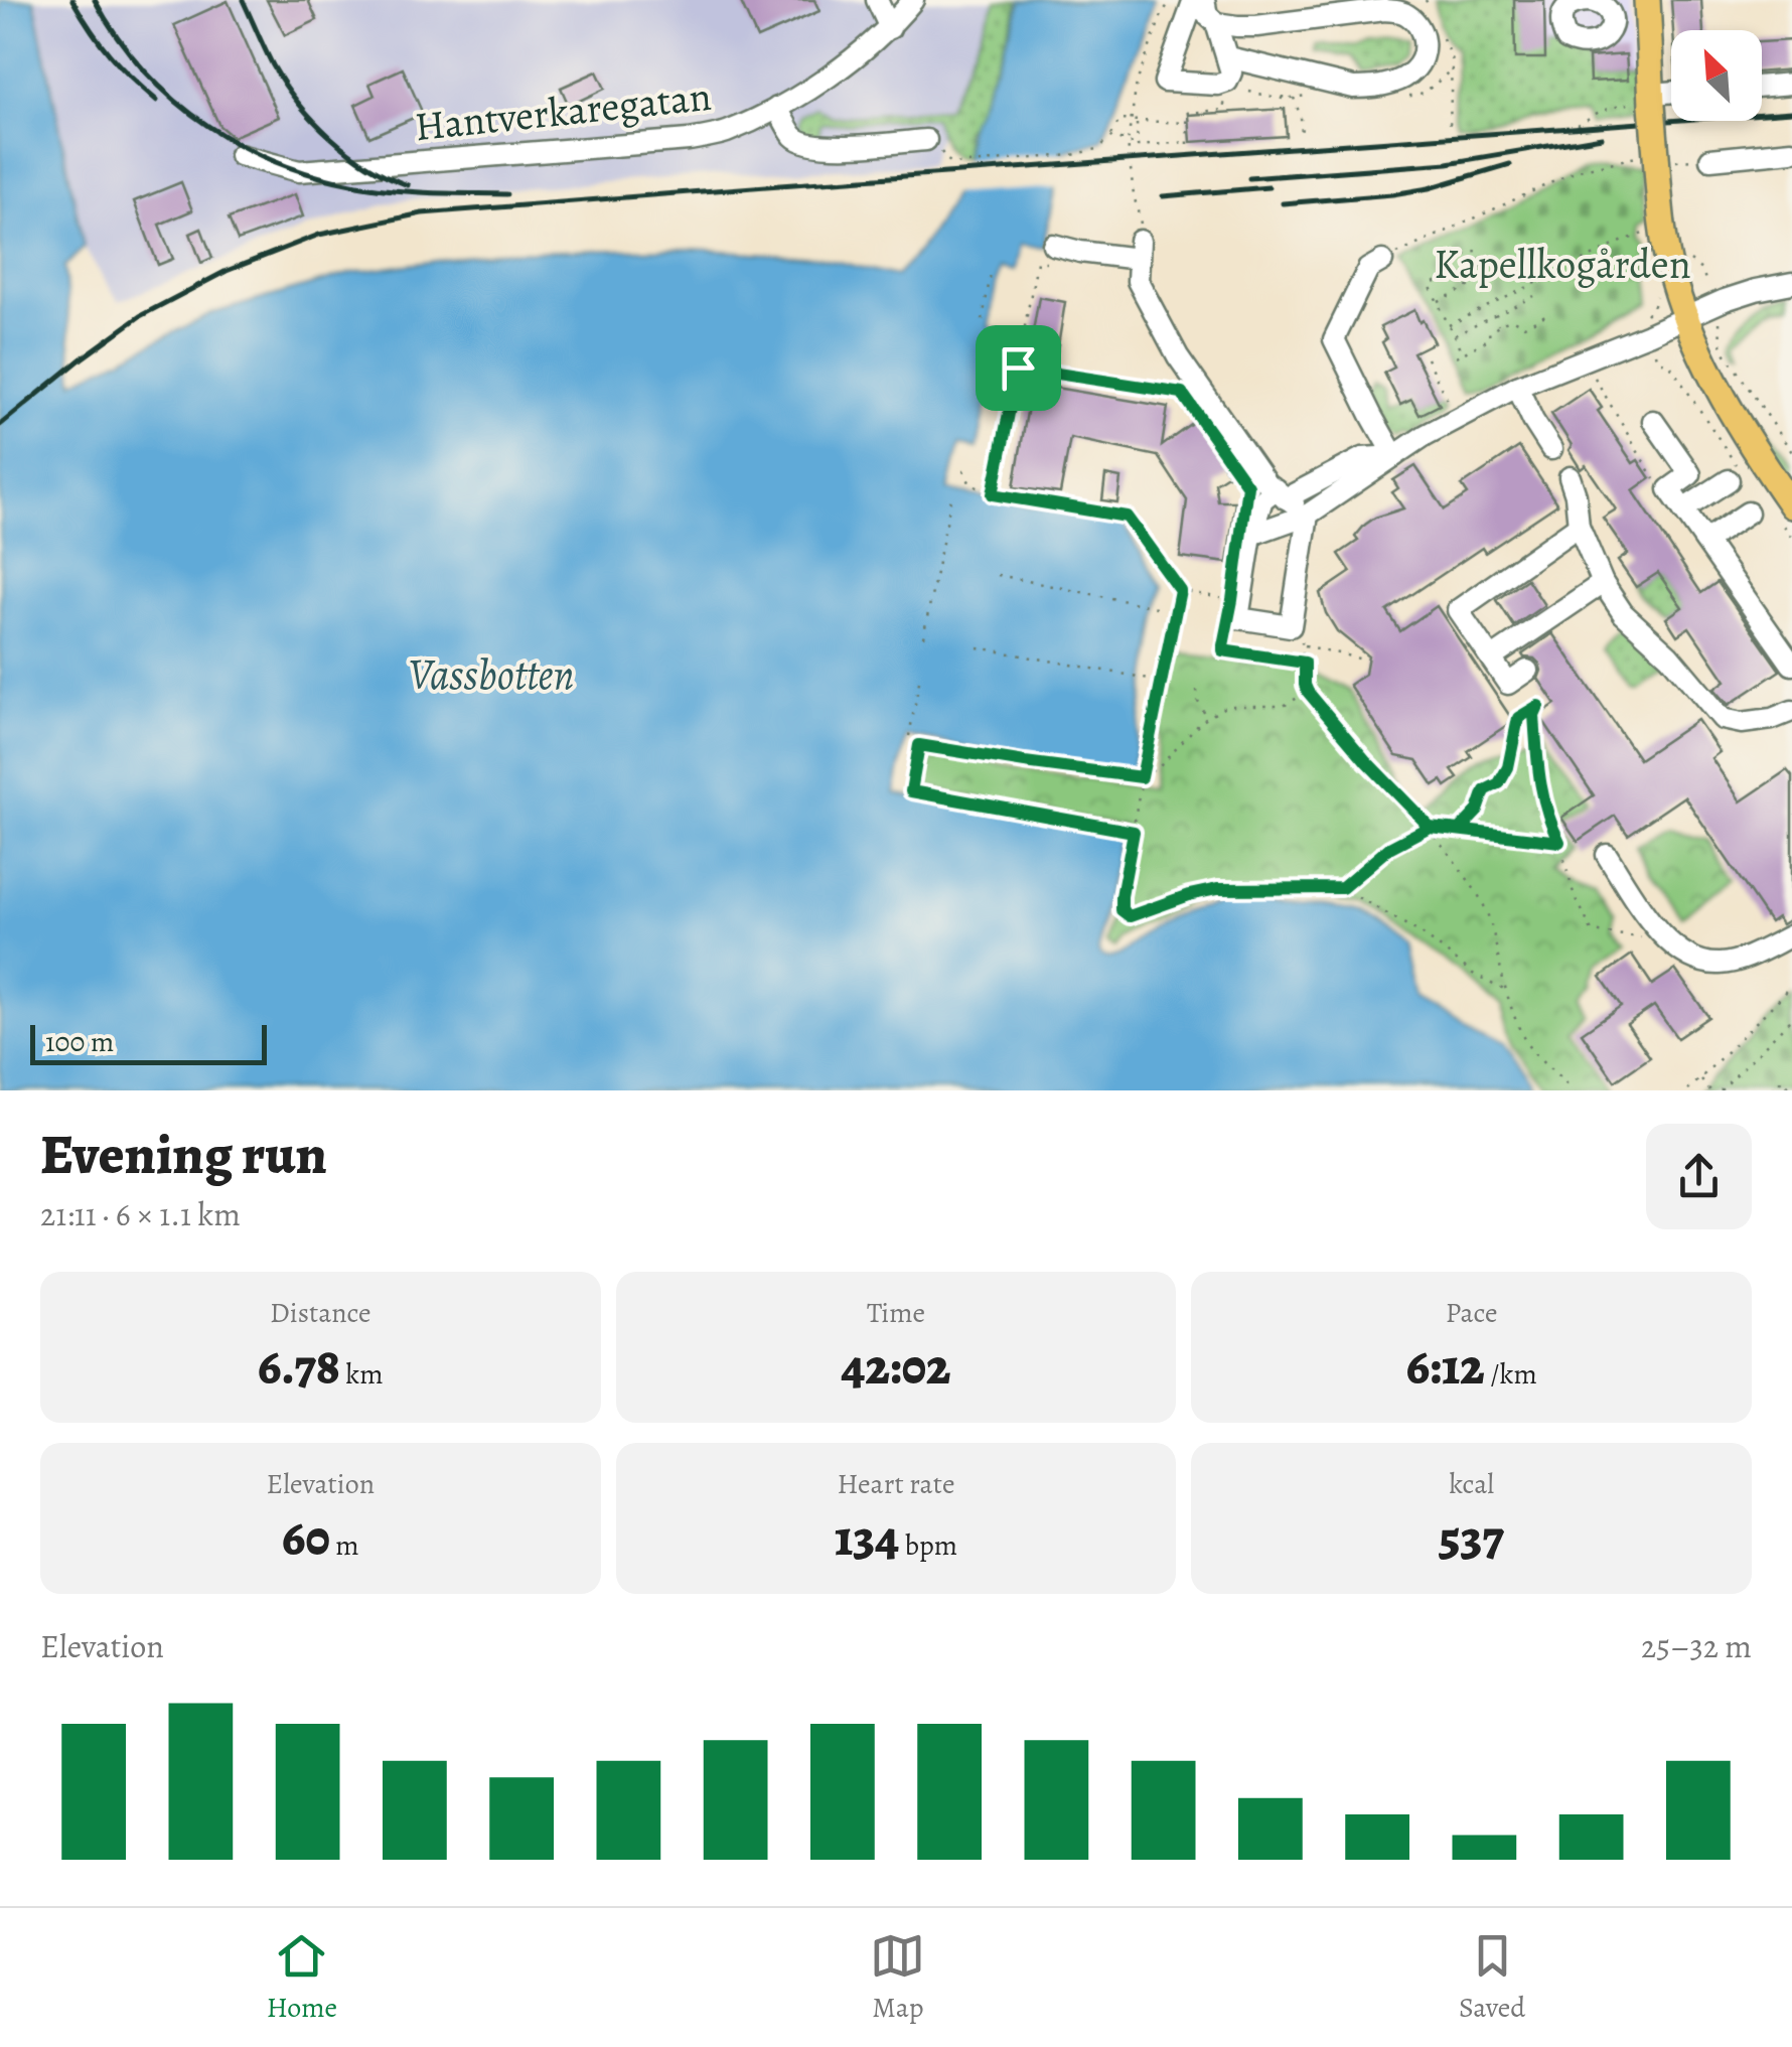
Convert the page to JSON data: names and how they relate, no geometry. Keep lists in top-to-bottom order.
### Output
{
  "streets": {
    "street": ["Hantverkaregatan"]
  },
  "water": ["Vassbotten"],
  "parks": ["Kapellkogården"],
  "scale_bar": "100 m",
  "north": "top left",
  "page": {
    "scale": "100 m",
    "heading": ["Evening run", "21:11 · 6 × 1.1 km"],
    "stats": [
      ["Distance", "6.78 km"],
      ["Time", "42:02"],
      ["Pace", "6:12 /km"],
      ["Elevation", "60 m"],
      ["Heart rate", "134 bpm"],
      ["kcal", "537"]
    ],
    "chart": ["Elevation", "25–32 m"],
    "tabs": ["Home", "Map", "Saved"]
  }
}
